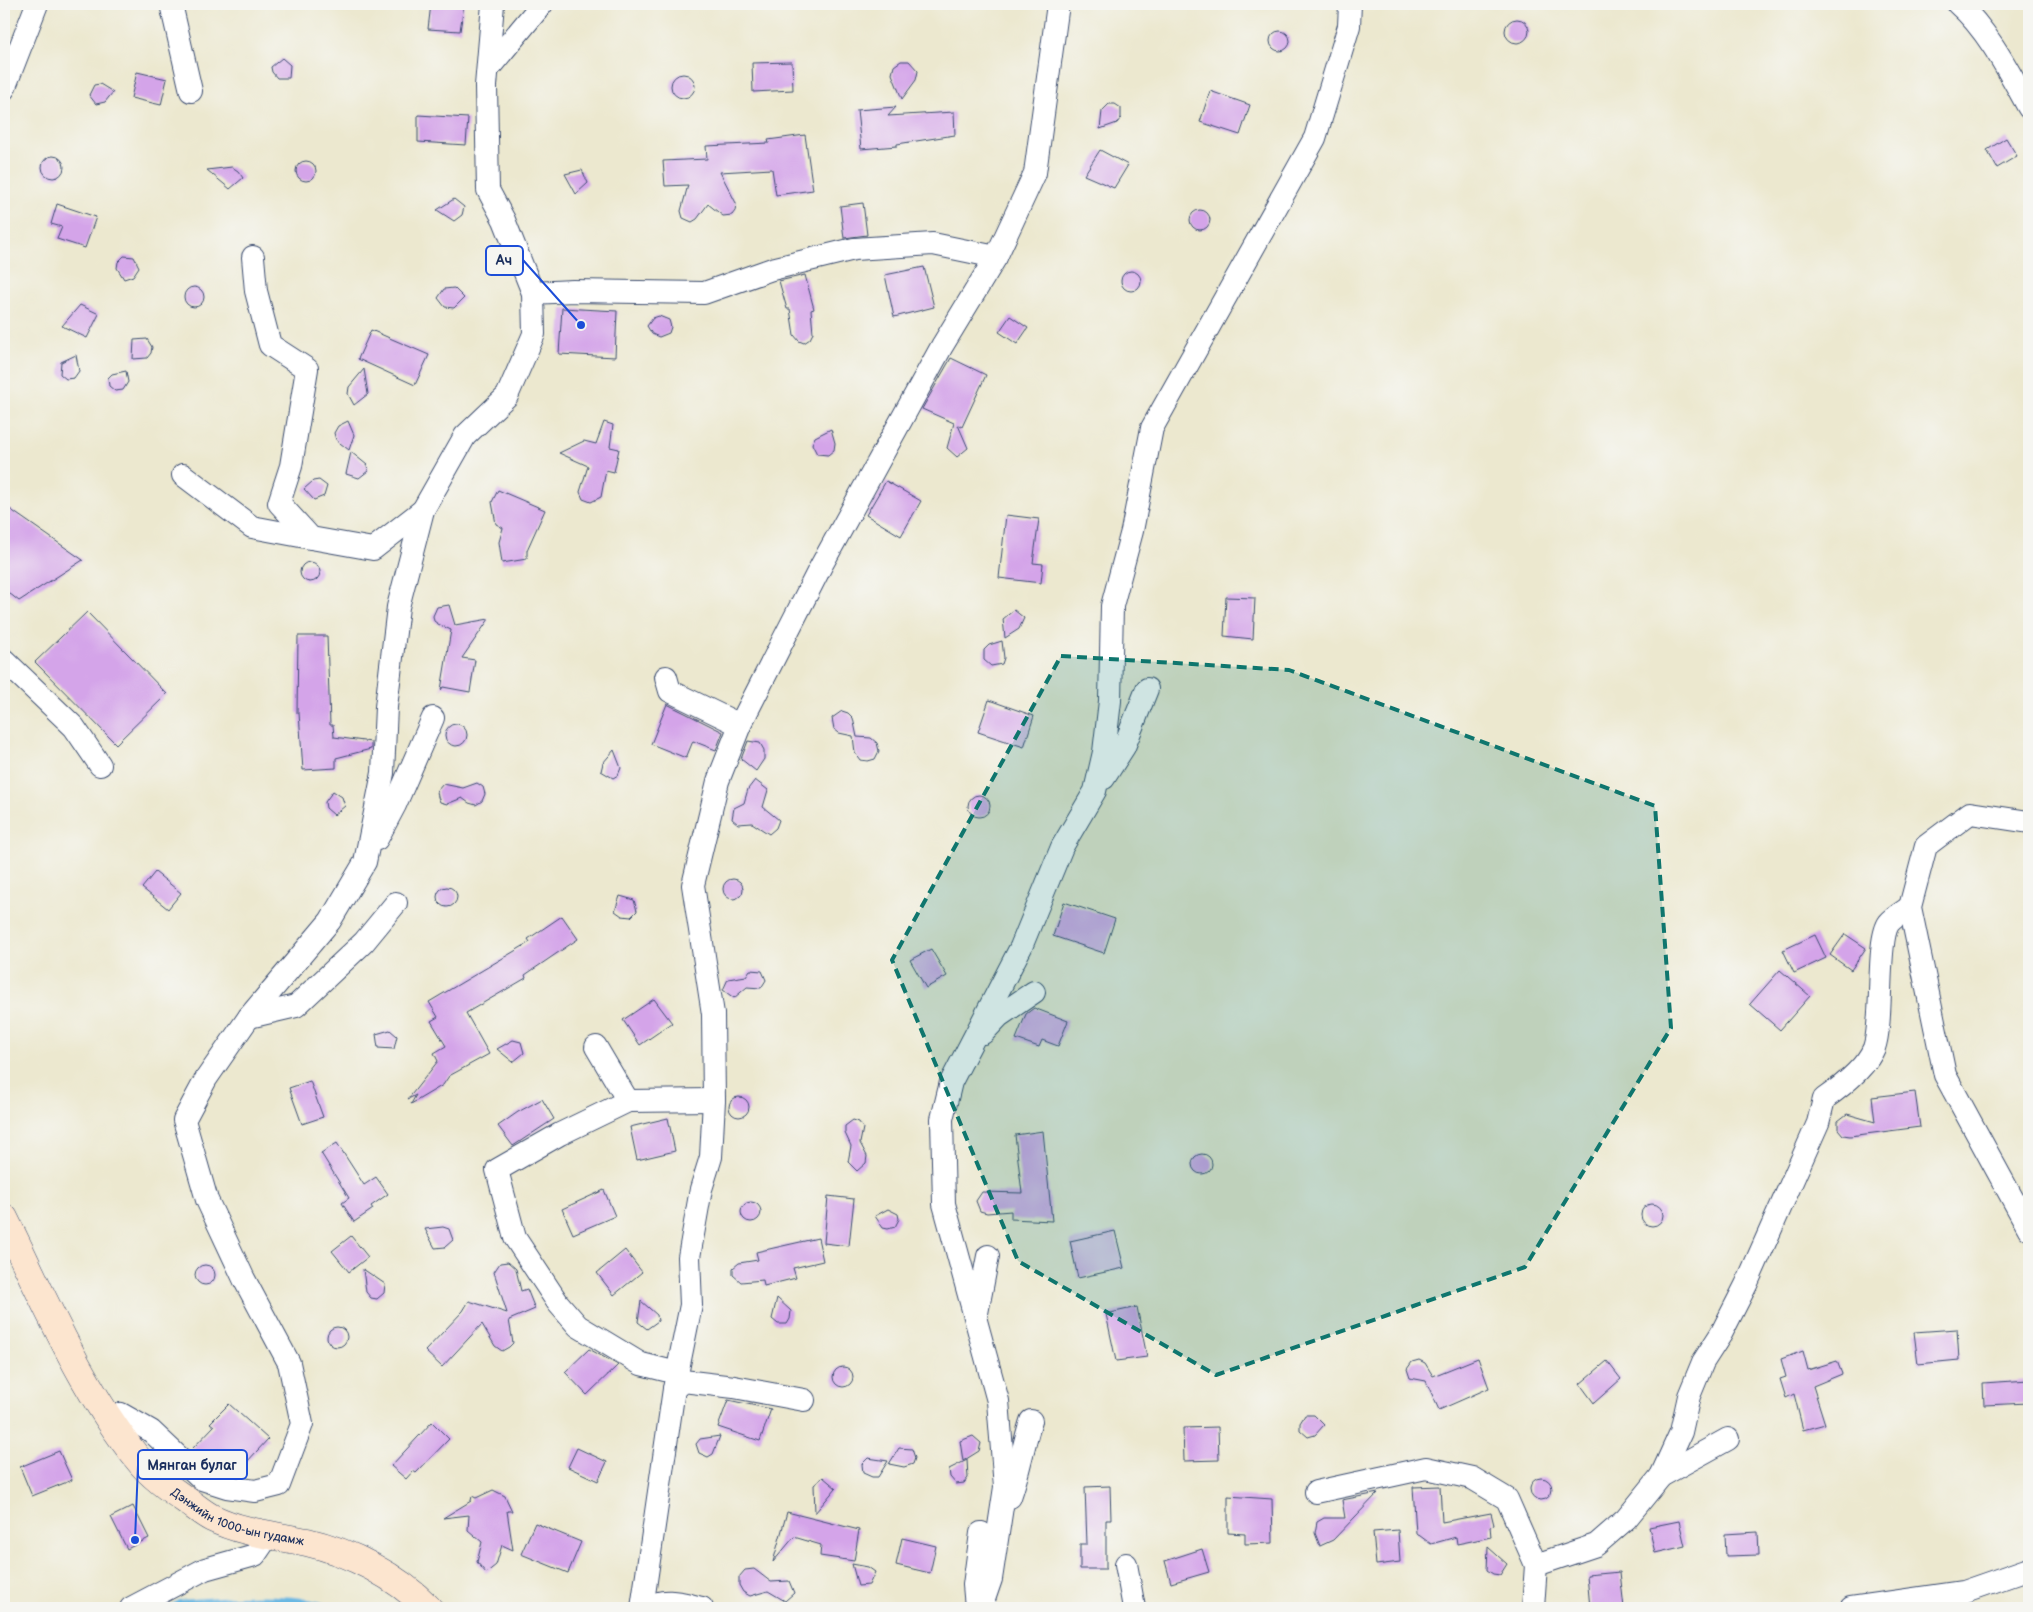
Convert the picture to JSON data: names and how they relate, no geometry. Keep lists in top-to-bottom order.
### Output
{
  "streets": {
    "main road": ["Дэнжийн 1000-ын гудамж"]
  },
  "places": ["Ач", "Мянган булаг"]
}
